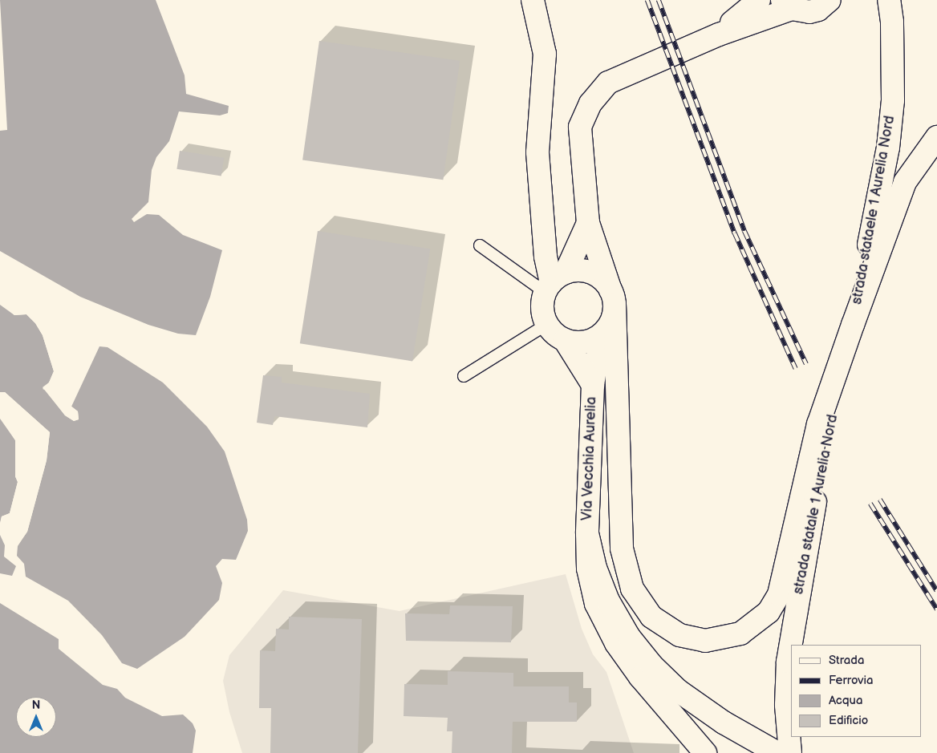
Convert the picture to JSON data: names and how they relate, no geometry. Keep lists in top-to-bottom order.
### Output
{
  "streets": {
    "main road": ["strada stataele 1 Aurelia Nord", "Via Vecchia Aurelia", "strada statale 1 Aurelia Nord"]
  },
  "legend": [
    "Strada",
    "Ferrovia",
    "Acqua",
    "Edificio"
  ],
  "north": "top"
}
